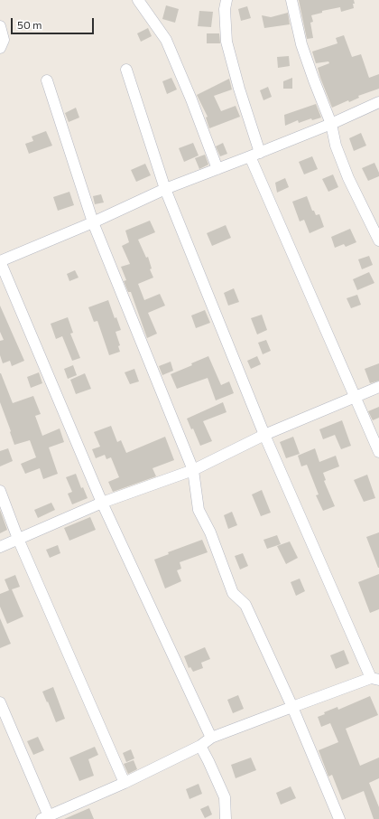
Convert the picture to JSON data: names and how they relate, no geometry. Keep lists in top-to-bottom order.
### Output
{
  "scale_bar": "50 m"
}
